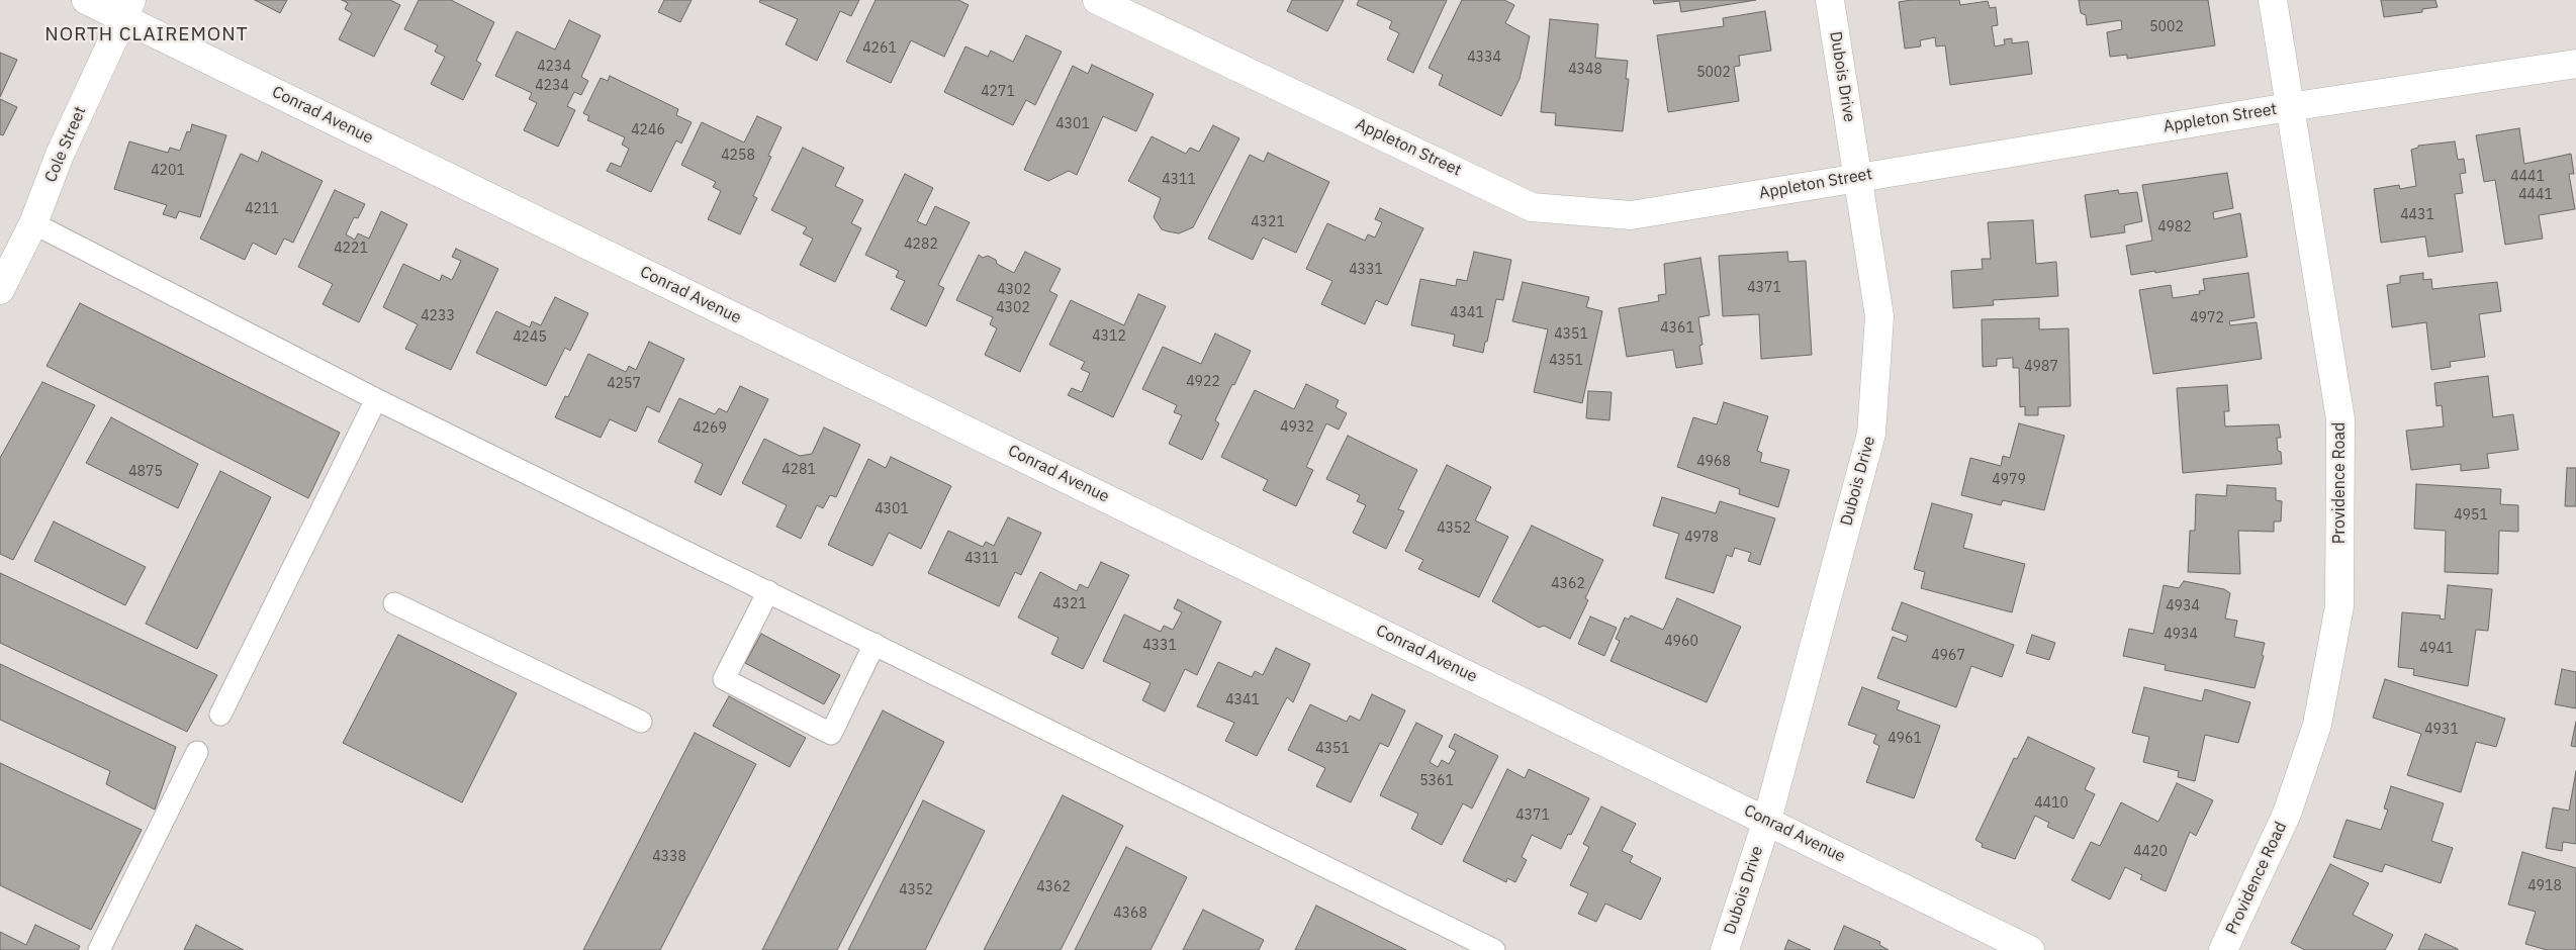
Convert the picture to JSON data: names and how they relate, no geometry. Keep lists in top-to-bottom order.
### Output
{
  "streets": {
    "street": [
      "Dubois Drive",
      "Conrad Avenue",
      "Appleton Street",
      "Cole Street",
      "Providence Road"
    ]
  },
  "crossings": [
    ["Dubois Drive", "Conrad Avenue"],
    ["Dubois Drive", "Appleton Street"],
    ["Conrad Avenue", "Cole Street"],
    ["Appleton Street", "Providence Road"]
  ],
  "districts": ["NORTH CLAIREMONT"],
  "house_numbers": [
    "5002",
    "4261",
    "4334",
    "4234",
    "4348",
    "5002",
    "4234",
    "4271",
    "4301",
    "4246",
    "4258",
    "4201",
    "4441",
    "4311",
    "4441",
    "4211",
    "4431",
    "4321",
    "4982",
    "4282",
    "4221",
    "4331",
    "4371",
    "4302",
    "4302",
    "4341",
    "4233",
    "4972",
    "4361",
    "4351",
    "4312",
    "4245",
    "4351",
    "4987",
    "4922",
    "4257",
    "4932",
    "4269",
    "4968",
    "4281",
    "4875",
    "4979",
    "4301",
    "4951",
    "4352",
    "4978",
    "4311",
    "4362",
    "4321",
    "4934",
    "4934",
    "4960",
    "4331",
    "4941",
    "4967",
    "4341",
    "4931",
    "4961",
    "4351",
    "5361",
    "4410",
    "4371",
    "4420",
    "4338",
    "4918",
    "4362",
    "4352",
    "4368"
  ]
}
